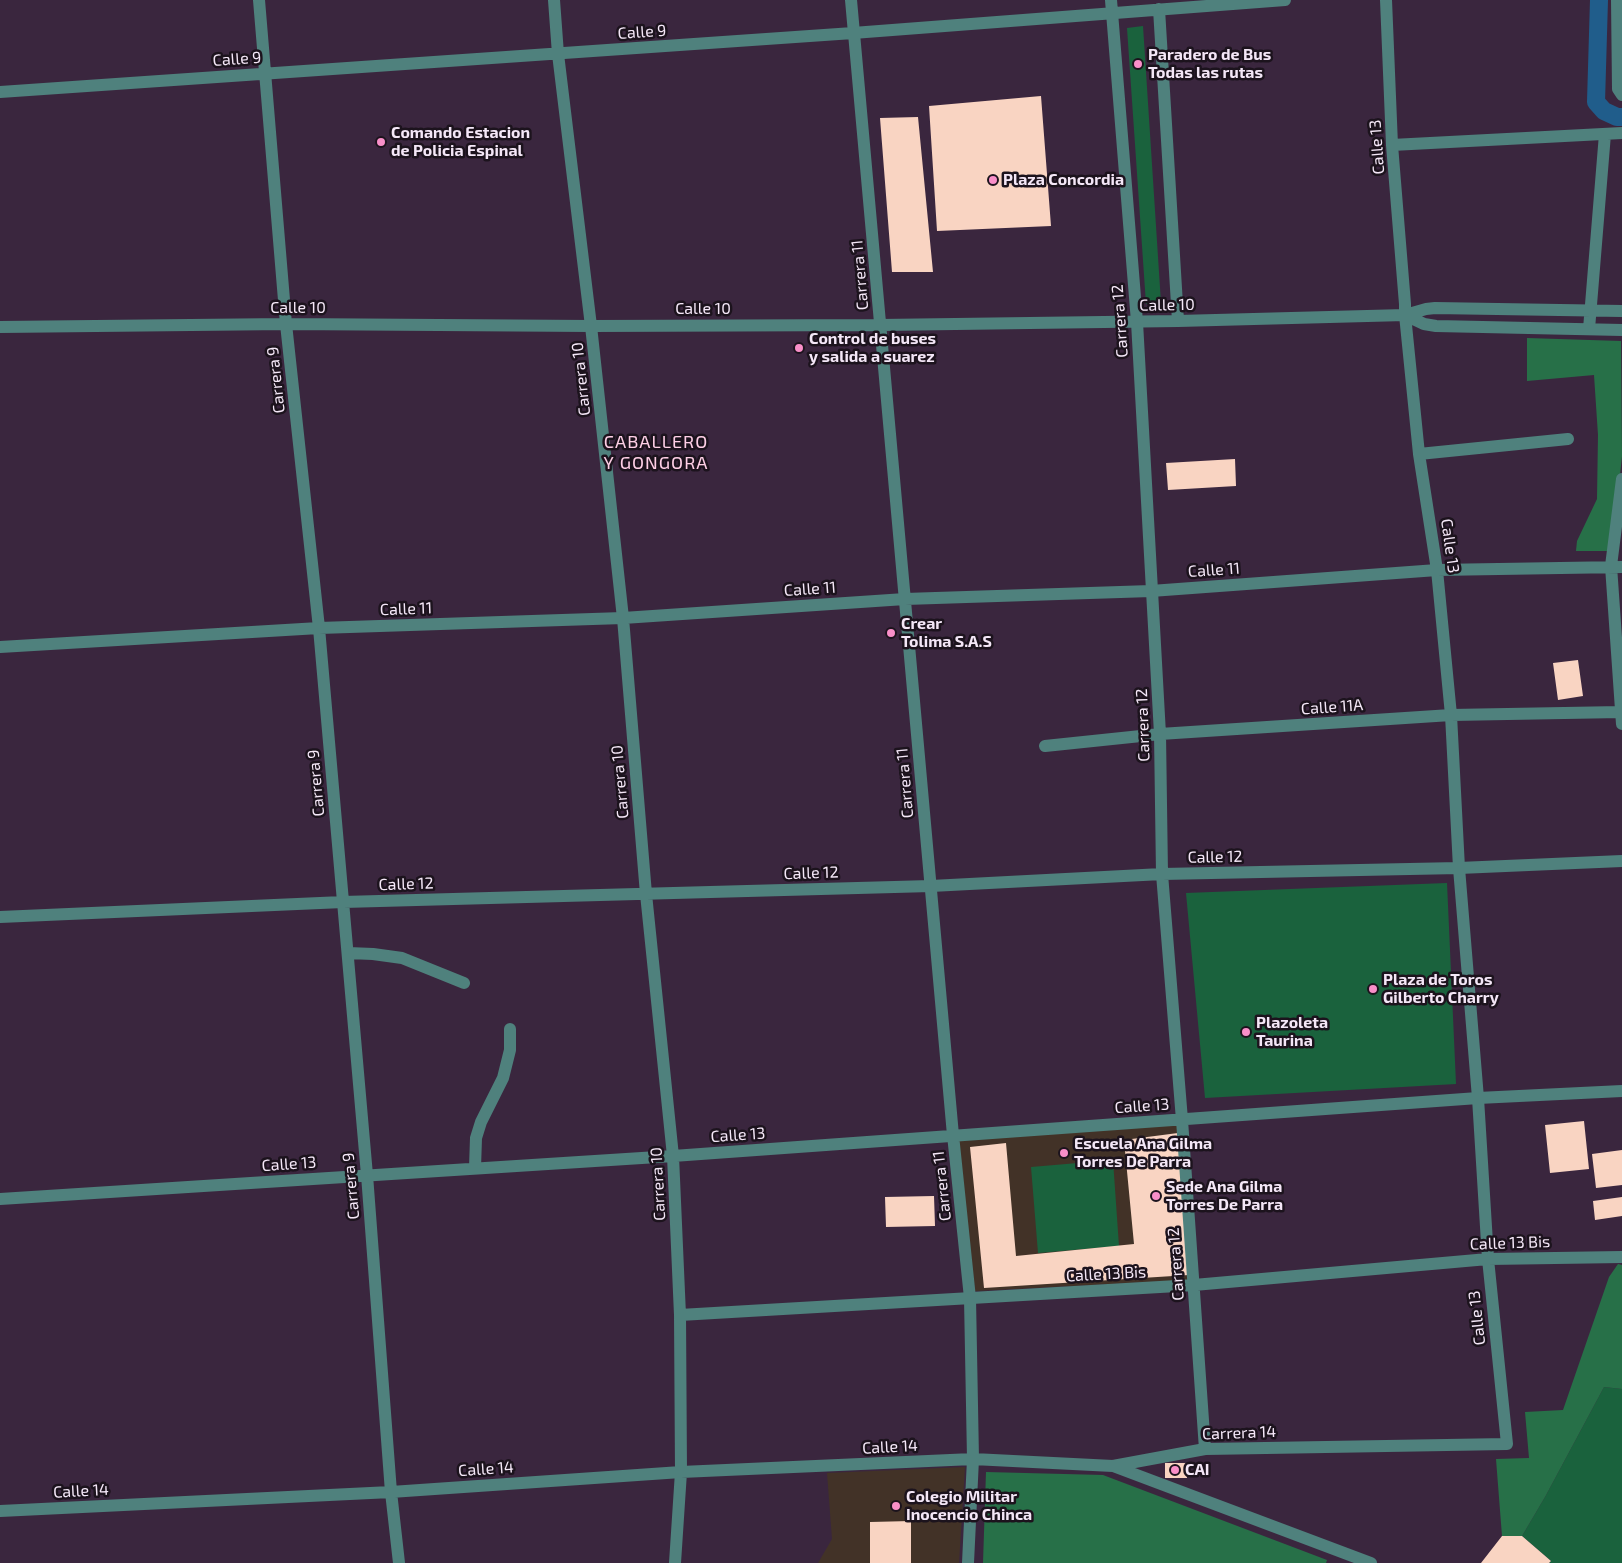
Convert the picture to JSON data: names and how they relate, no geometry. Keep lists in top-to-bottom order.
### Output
{
  "streets": {
    "street": [
      "Calle 9",
      "Calle 13",
      "Carrera 11",
      "Calle 10",
      "Carrera 12",
      "Carrera 10",
      "Carrera 9",
      "Calle 11",
      "Calle 11A",
      "Calle 12",
      "Calle 13 Bis",
      "Carrera 14",
      "Calle 14"
    ]
  },
  "crossings": [
    ["Calle 9", "Carrera 11"],
    ["Calle 9", "Carrera 12"],
    ["Calle 9", "Carrera 10"],
    ["Calle 9", "Carrera 9"],
    ["Calle 13", "Carrera 11"],
    ["Calle 13", "Calle 10"],
    ["Calle 13", "Carrera 12"],
    ["Calle 13", "Carrera 10"],
    ["Calle 13", "Carrera 9"],
    ["Calle 13", "Calle 11"],
    ["Calle 13", "Calle 11A"],
    ["Calle 13", "Calle 12"],
    ["Calle 13", "Calle 13 Bis"],
    ["Calle 13", "Carrera 14"],
    ["Carrera 11", "Calle 10"],
    ["Carrera 11", "Calle 11"],
    ["Carrera 11", "Calle 12"],
    ["Carrera 11", "Calle 13 Bis"],
    ["Carrera 11", "Carrera 14"],
    ["Carrera 11", "Calle 14"],
    ["Calle 10", "Carrera 12"],
    ["Calle 10", "Carrera 10"],
    ["Calle 10", "Carrera 9"],
    ["Carrera 12", "Calle 11"],
    ["Carrera 12", "Calle 11A"],
    ["Carrera 12", "Calle 12"],
    ["Carrera 12", "Calle 13 Bis"],
    ["Carrera 12", "Carrera 14"],
    ["Carrera 10", "Calle 11"],
    ["Carrera 10", "Calle 12"],
    ["Carrera 10", "Calle 13 Bis"],
    ["Carrera 10", "Calle 14"],
    ["Carrera 9", "Calle 11"],
    ["Carrera 9", "Calle 12"],
    ["Carrera 9", "Calle 14"],
    ["Carrera 14", "Calle 14"]
  ],
  "districts": ["CABALLERO Y GONGORA"],
  "places": [
    "Paradero de Bus Todas las rutas",
    "Comando Estacion de Policia Espinal",
    "Plaza Concordia",
    "Control de buses y salida a suarez",
    "Crear Tolima S.A.S",
    "Plaza de Toros Gilberto Charry",
    "Plazoleta Taurina",
    "Escuela Ana Gilma Torres De Parra",
    "Sede Ana Gilma Torres De Parra",
    "CAI",
    "Colegio Militar Inocencio Chinca"
  ]
}
